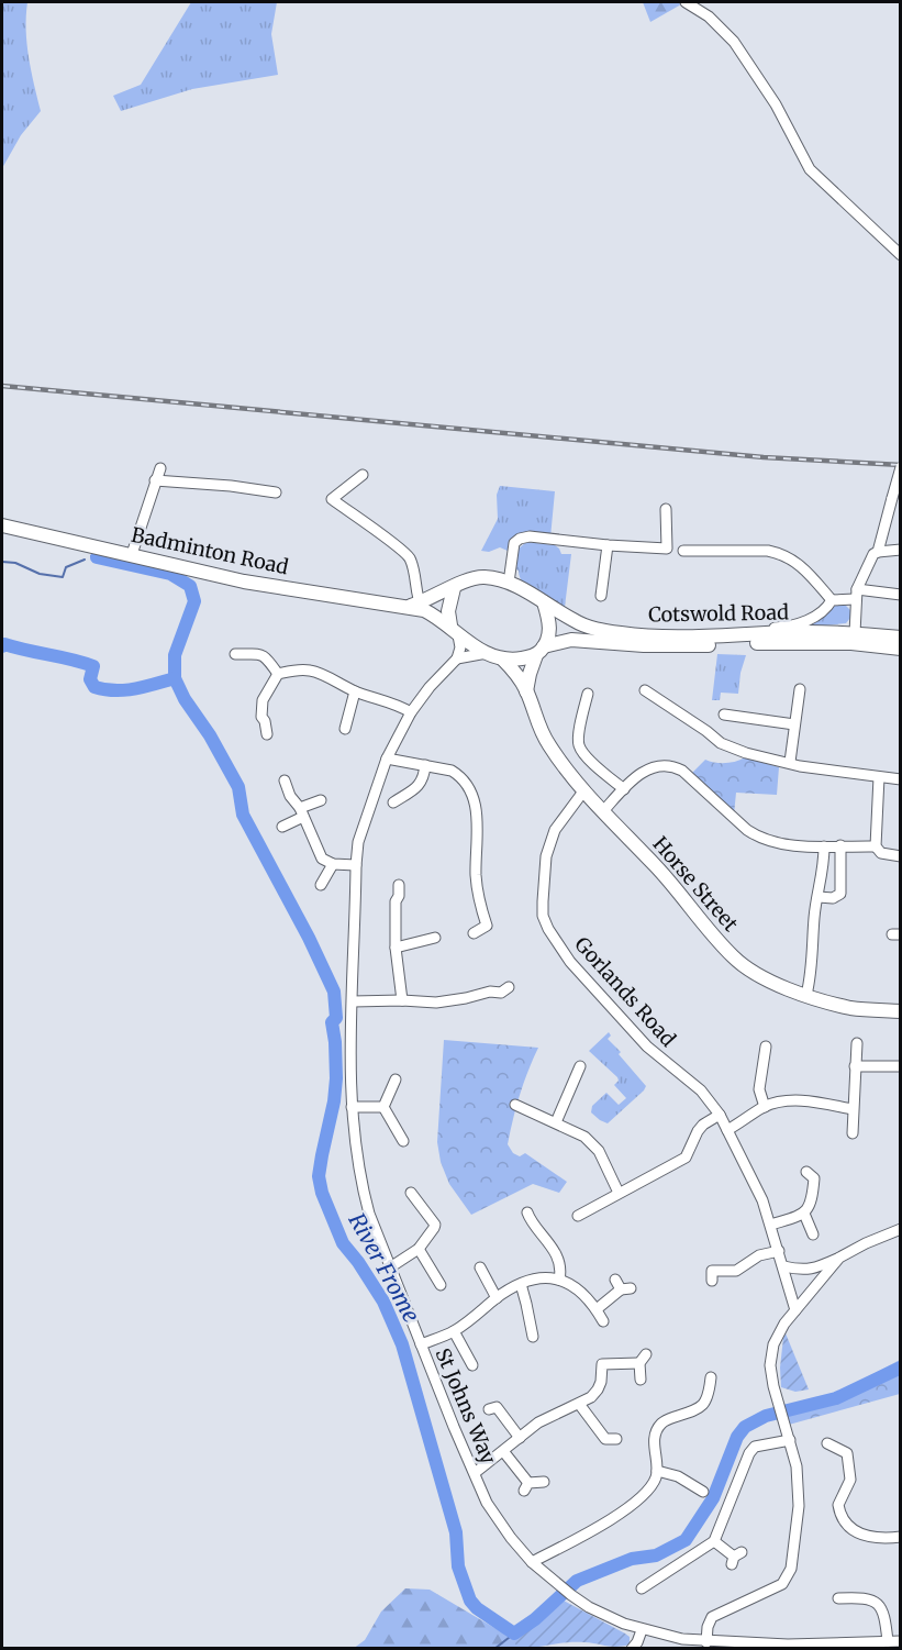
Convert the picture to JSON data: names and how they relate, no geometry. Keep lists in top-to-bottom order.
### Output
{
  "streets": {
    "main road": ["Badminton Road", "Cotswold Road", "Horse Street"],
    "street": ["Gorlands Road", "St Johns Way"]
  },
  "crossings": [
    ["Badminton Road", "Cotswold Road"],
    ["Badminton Road", "Horse Street"],
    ["Cotswold Road", "Horse Street"],
    ["Horse Street", "Gorlands Road"]
  ],
  "water": ["River Frome"]
}
